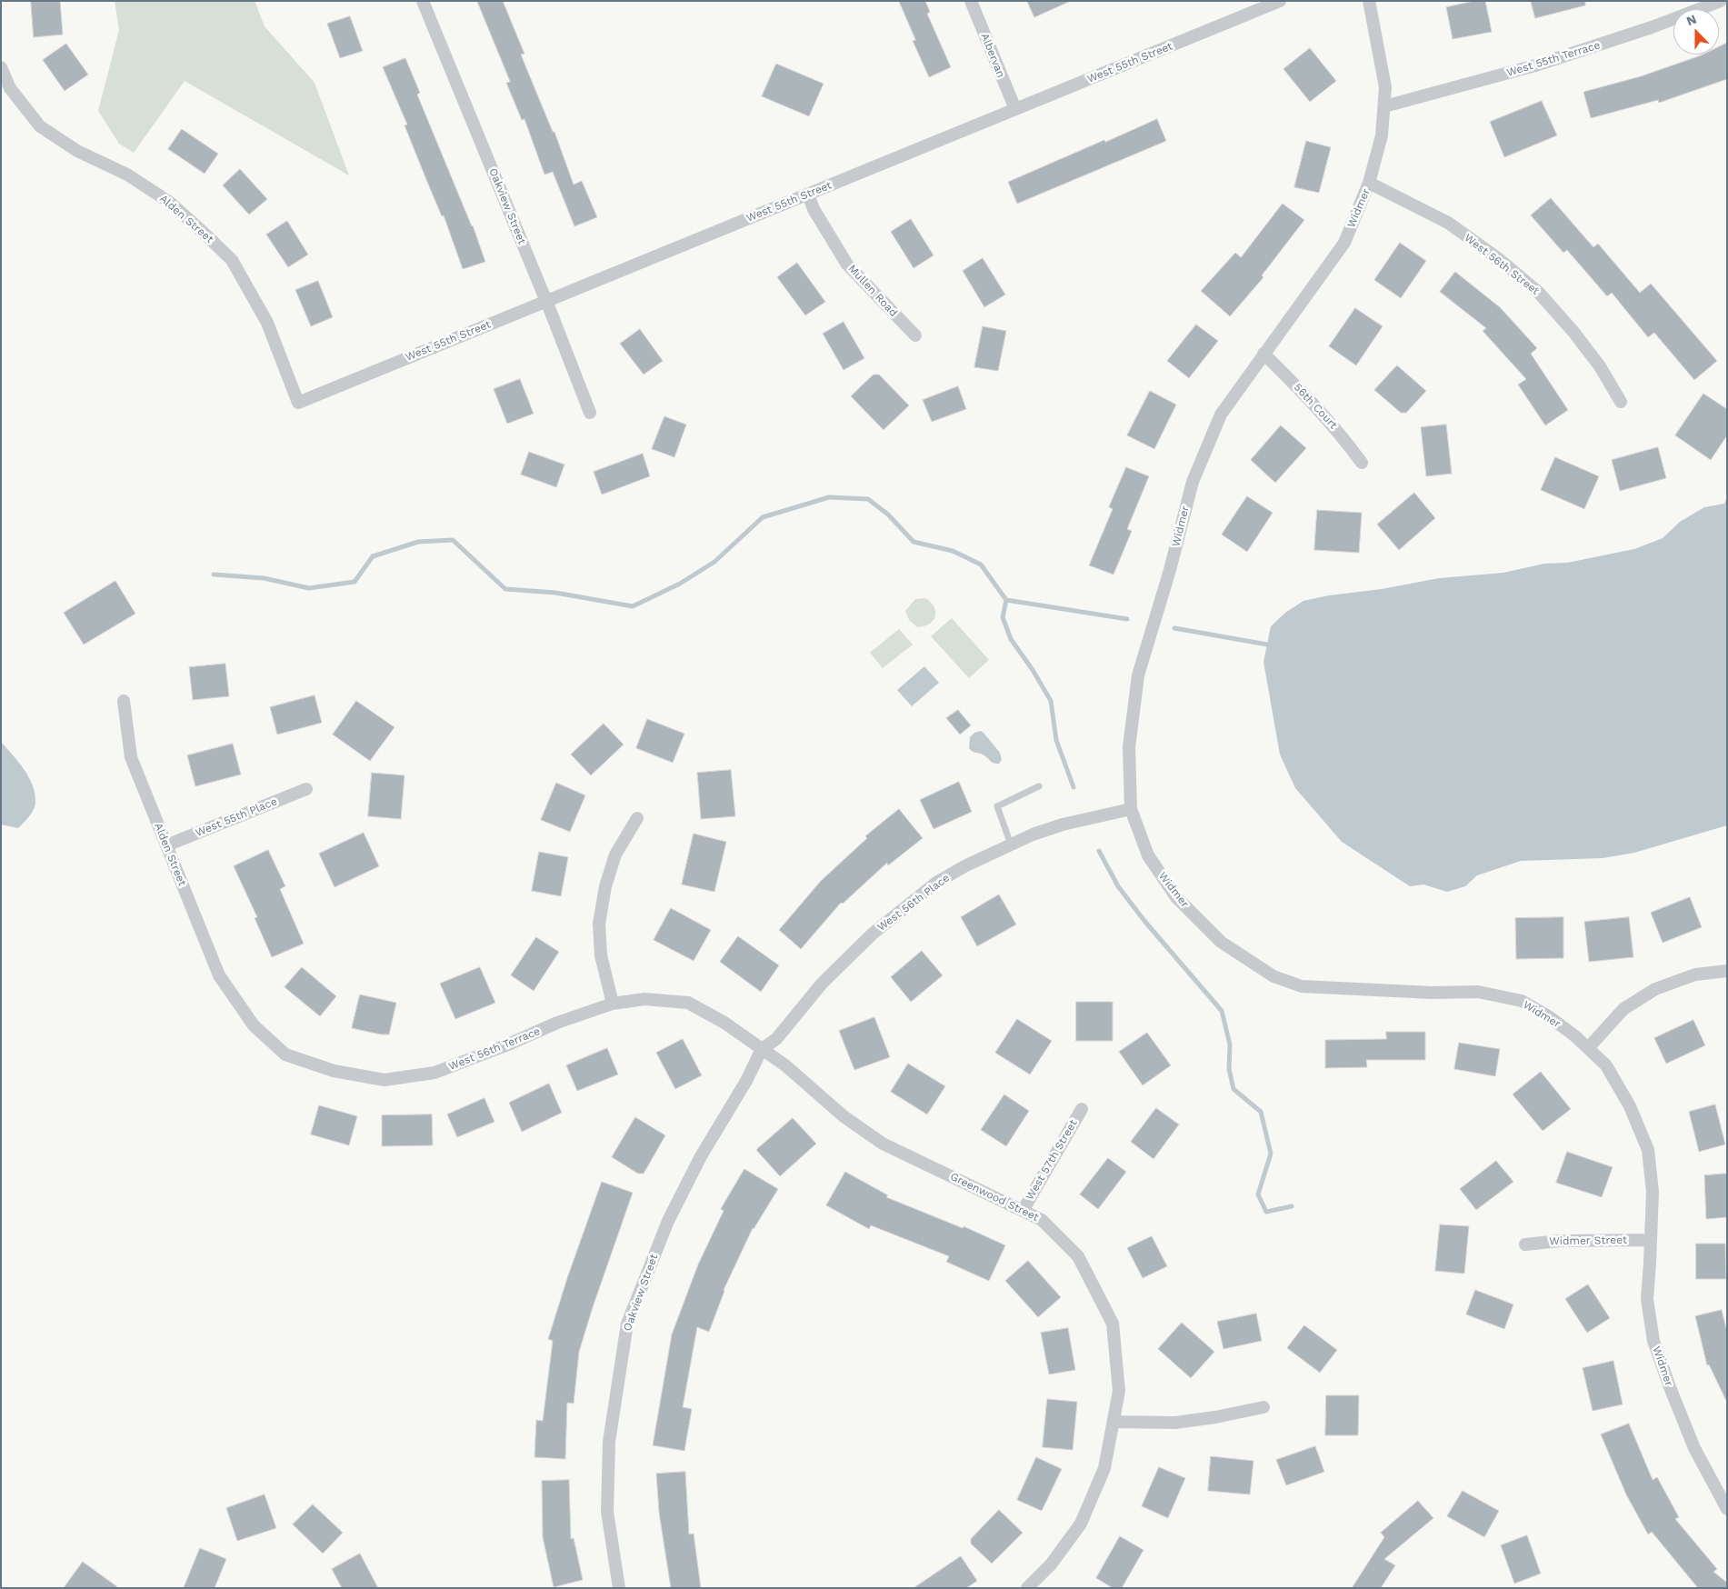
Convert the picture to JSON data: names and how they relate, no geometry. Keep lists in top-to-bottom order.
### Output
{
  "streets": {
    "street": [
      "Albervan",
      "West 55th Terrace",
      "West 55th Street",
      "Oakview Street",
      "Widmer",
      "Alden Street",
      "West 56th Street",
      "Mullen Road",
      "56th Court",
      "West 55th Place",
      "West 56th Place",
      "West 56th Terrace",
      "West 57th Street",
      "Greenwood Street",
      "Widmer Street"
    ]
  },
  "crossings": [
    ["Albervan", "West 55th Street"],
    ["West 55th Terrace", "Widmer"],
    ["West 55th Street", "Oakview Street"],
    ["West 55th Street", "Alden Street"],
    ["West 55th Street", "Mullen Road"],
    ["Oakview Street", "West 56th Place"],
    ["Oakview Street", "West 56th Terrace"],
    ["Oakview Street", "Greenwood Street"],
    ["Widmer", "West 56th Street"],
    ["Widmer", "56th Court"],
    ["Widmer", "West 56th Place"],
    ["Widmer", "Widmer Street"],
    ["Alden Street", "West 55th Place"],
    ["Alden Street", "West 56th Terrace"],
    ["West 56th Place", "West 56th Terrace"],
    ["West 56th Place", "Greenwood Street"],
    ["West 56th Terrace", "Greenwood Street"],
    ["West 57th Street", "Greenwood Street"]
  ],
  "north": "top"
}
